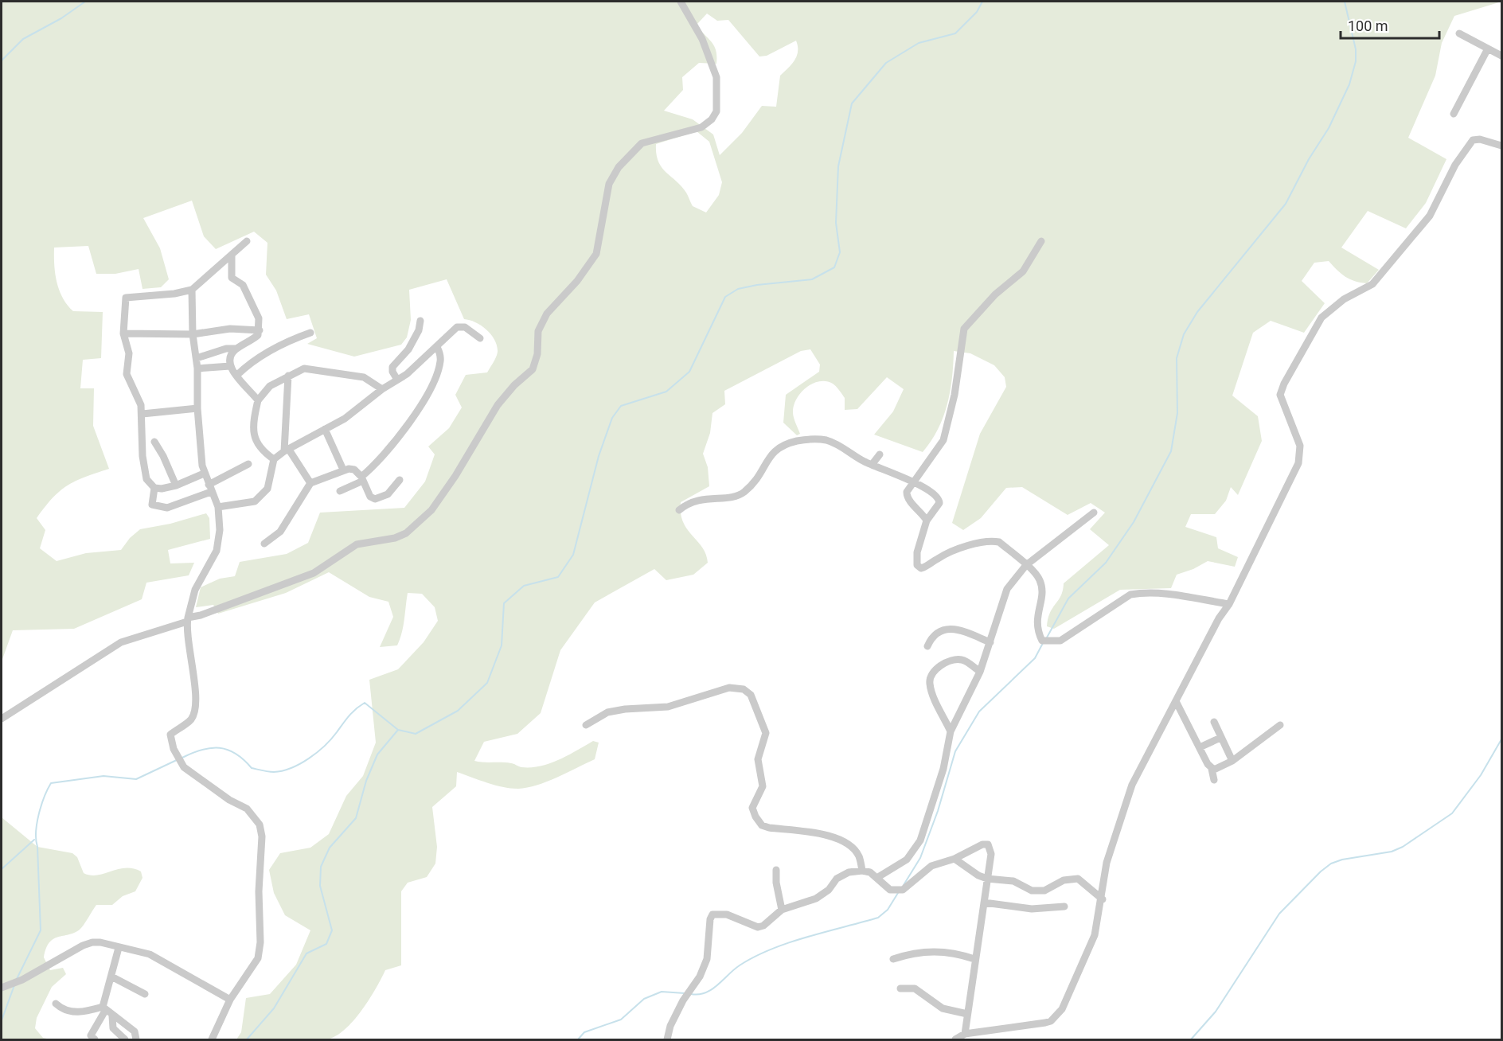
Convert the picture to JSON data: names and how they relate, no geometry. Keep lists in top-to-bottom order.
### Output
{
  "scale_bar": "100 m"
}
